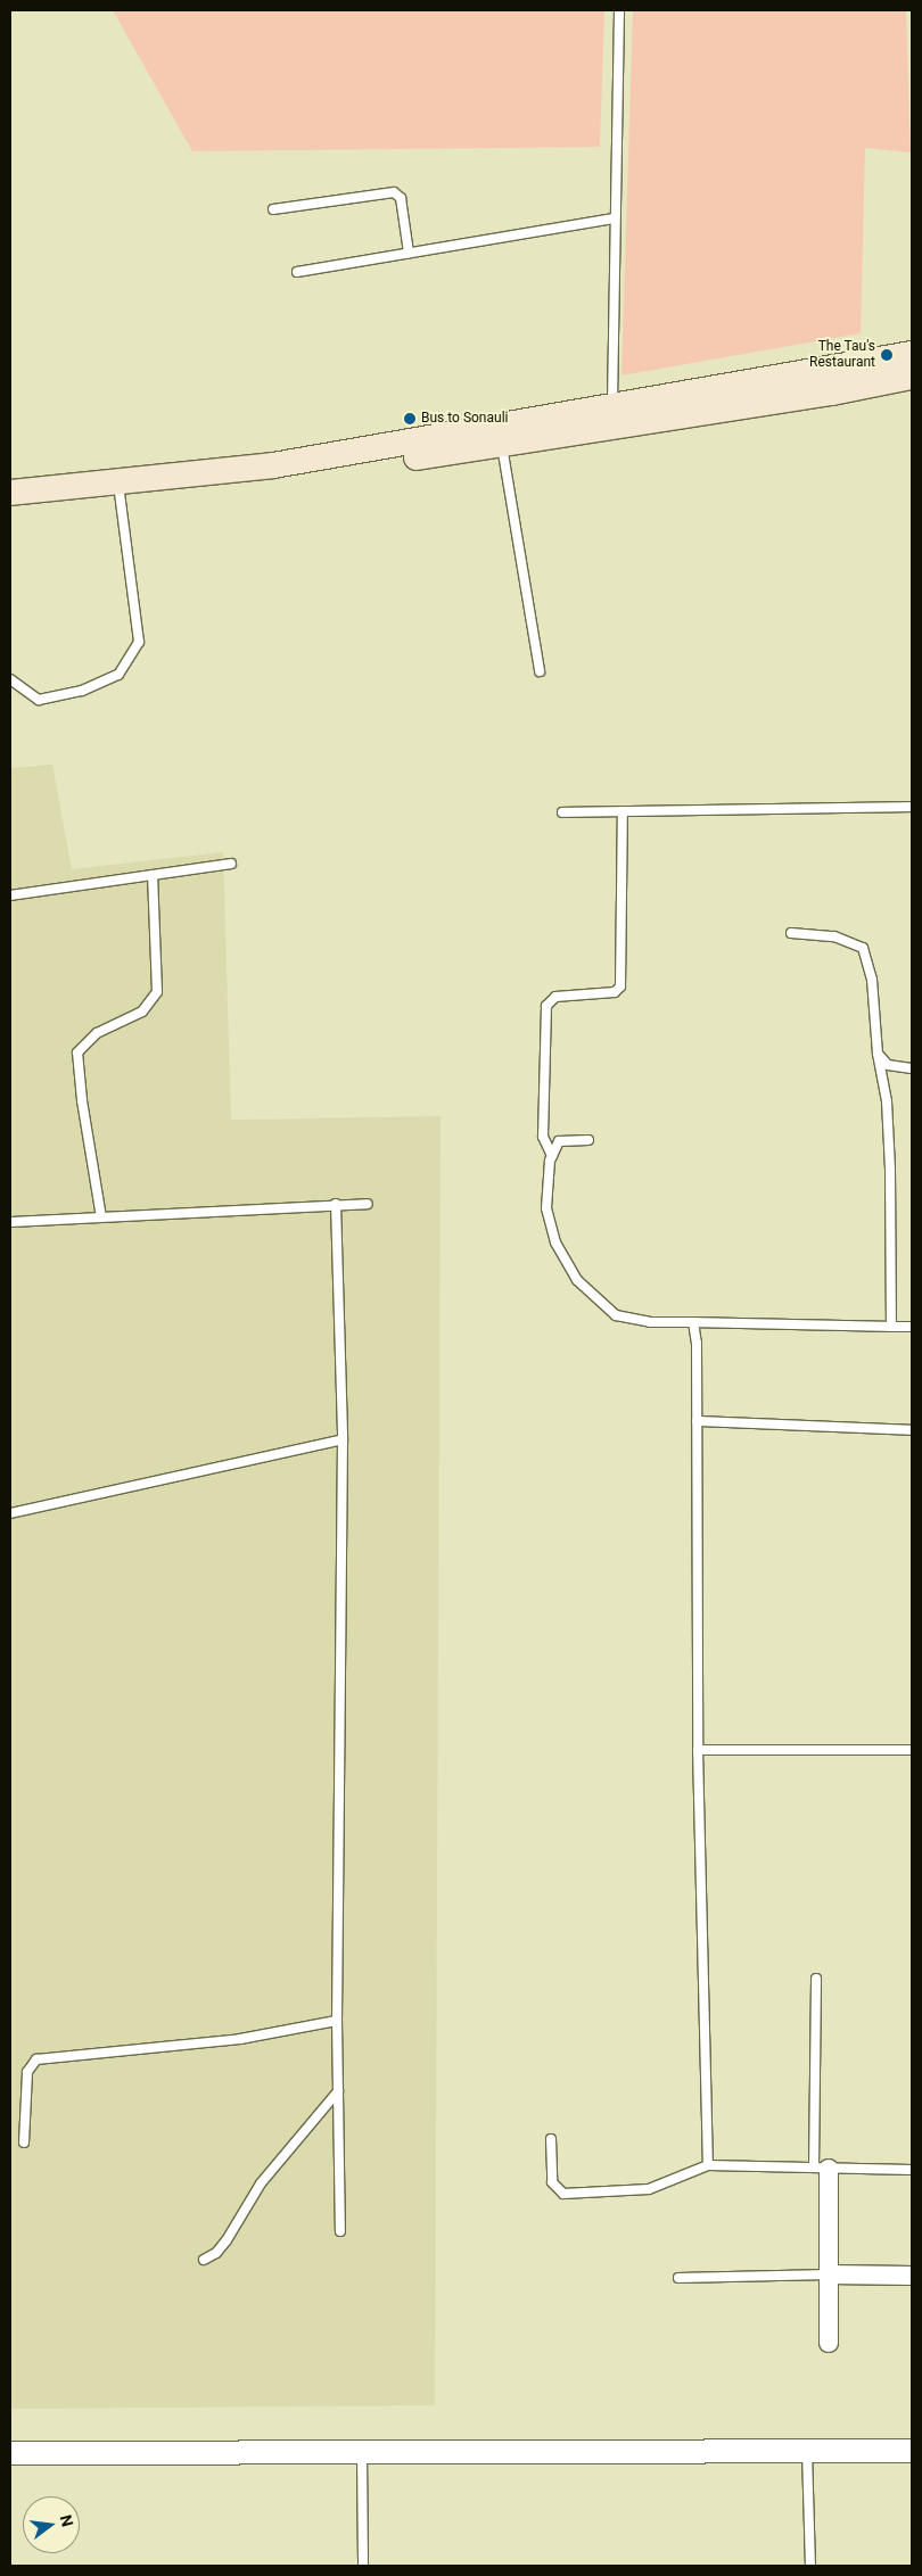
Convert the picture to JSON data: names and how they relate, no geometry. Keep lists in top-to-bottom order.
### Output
{
  "places": ["The Tau's Restaurant", "Bus to Sonauli"],
  "north": "right"
}
